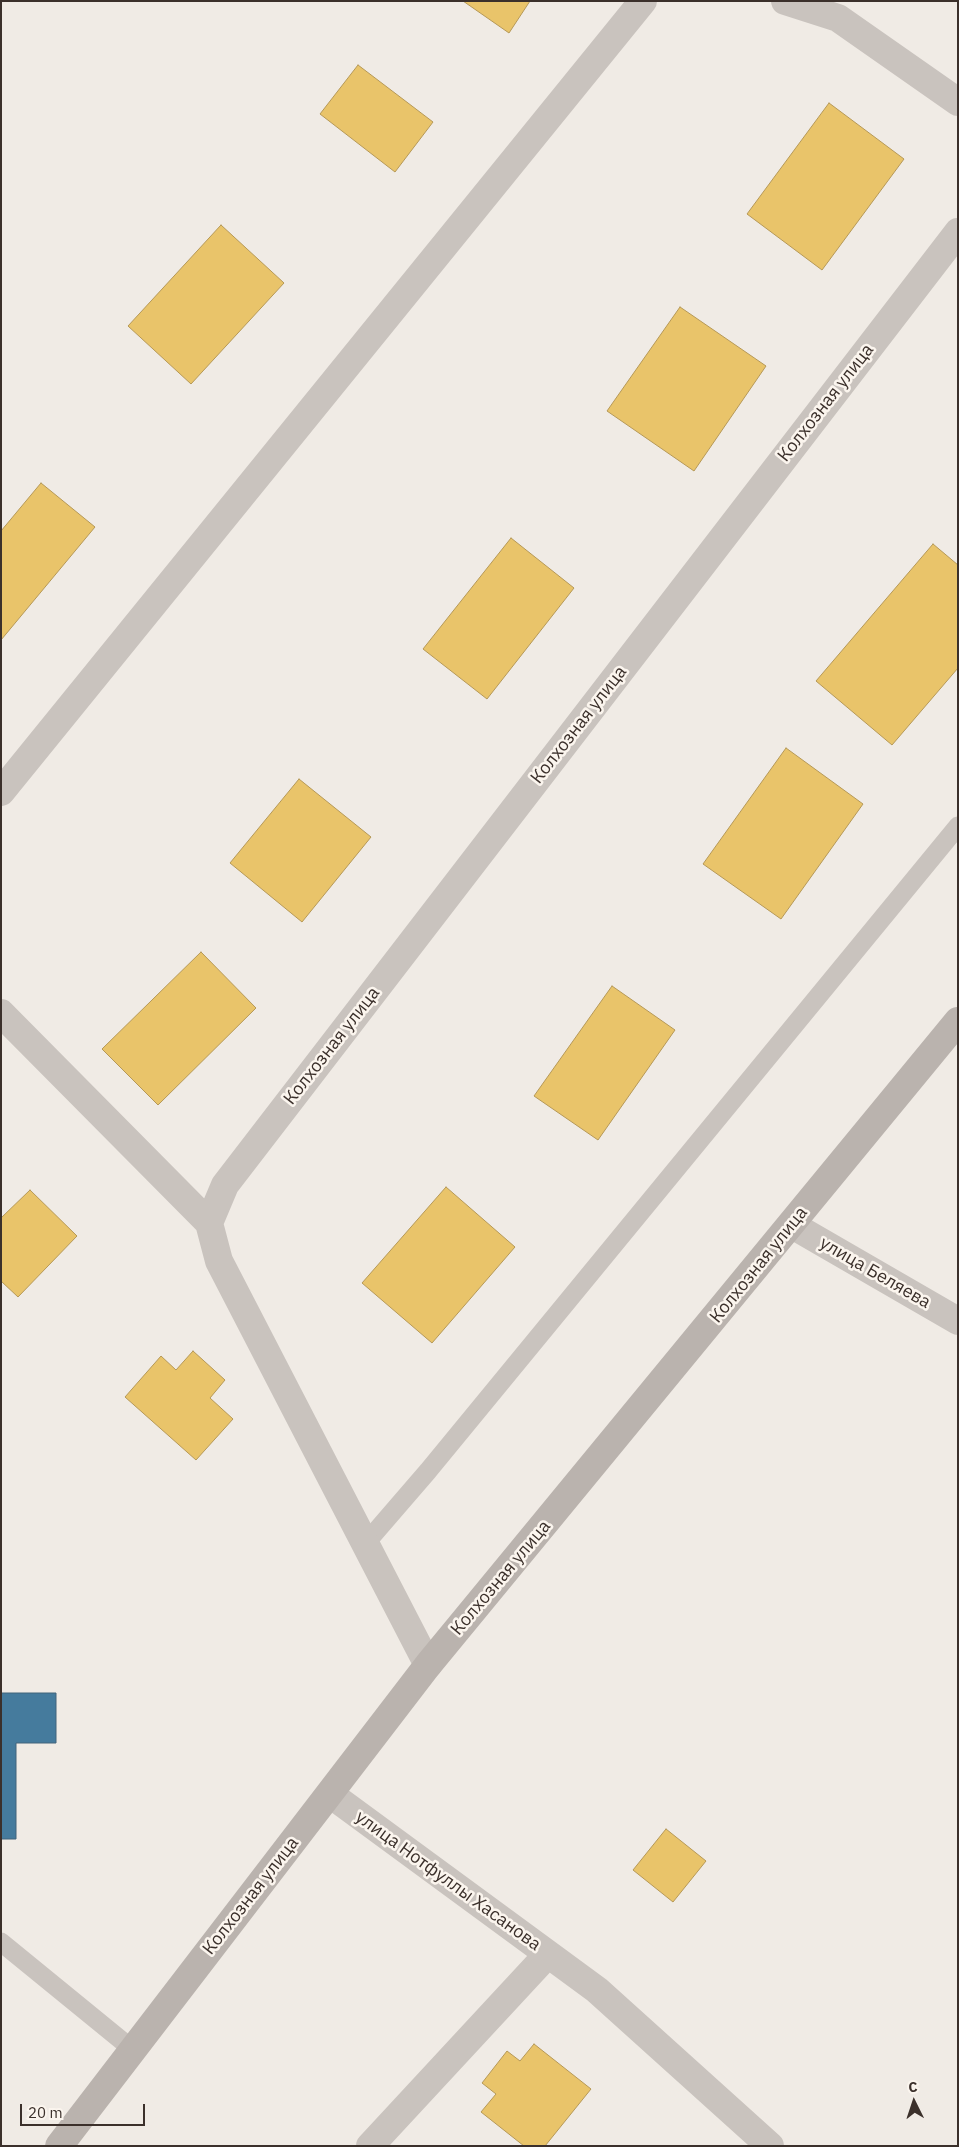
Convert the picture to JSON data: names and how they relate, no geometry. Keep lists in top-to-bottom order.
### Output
{
  "streets": {
    "main road": ["Колхозная улица"],
    "street": ["улица Беляева", "улица Нотфуллы Хасанова"]
  },
  "crossings": [
    ["Колхозная улица", "улица Беляева"],
    ["Колхозная улица", "улица Нотфуллы Хасанова"]
  ],
  "scale_bar": "20 m",
  "north": "top"
}
